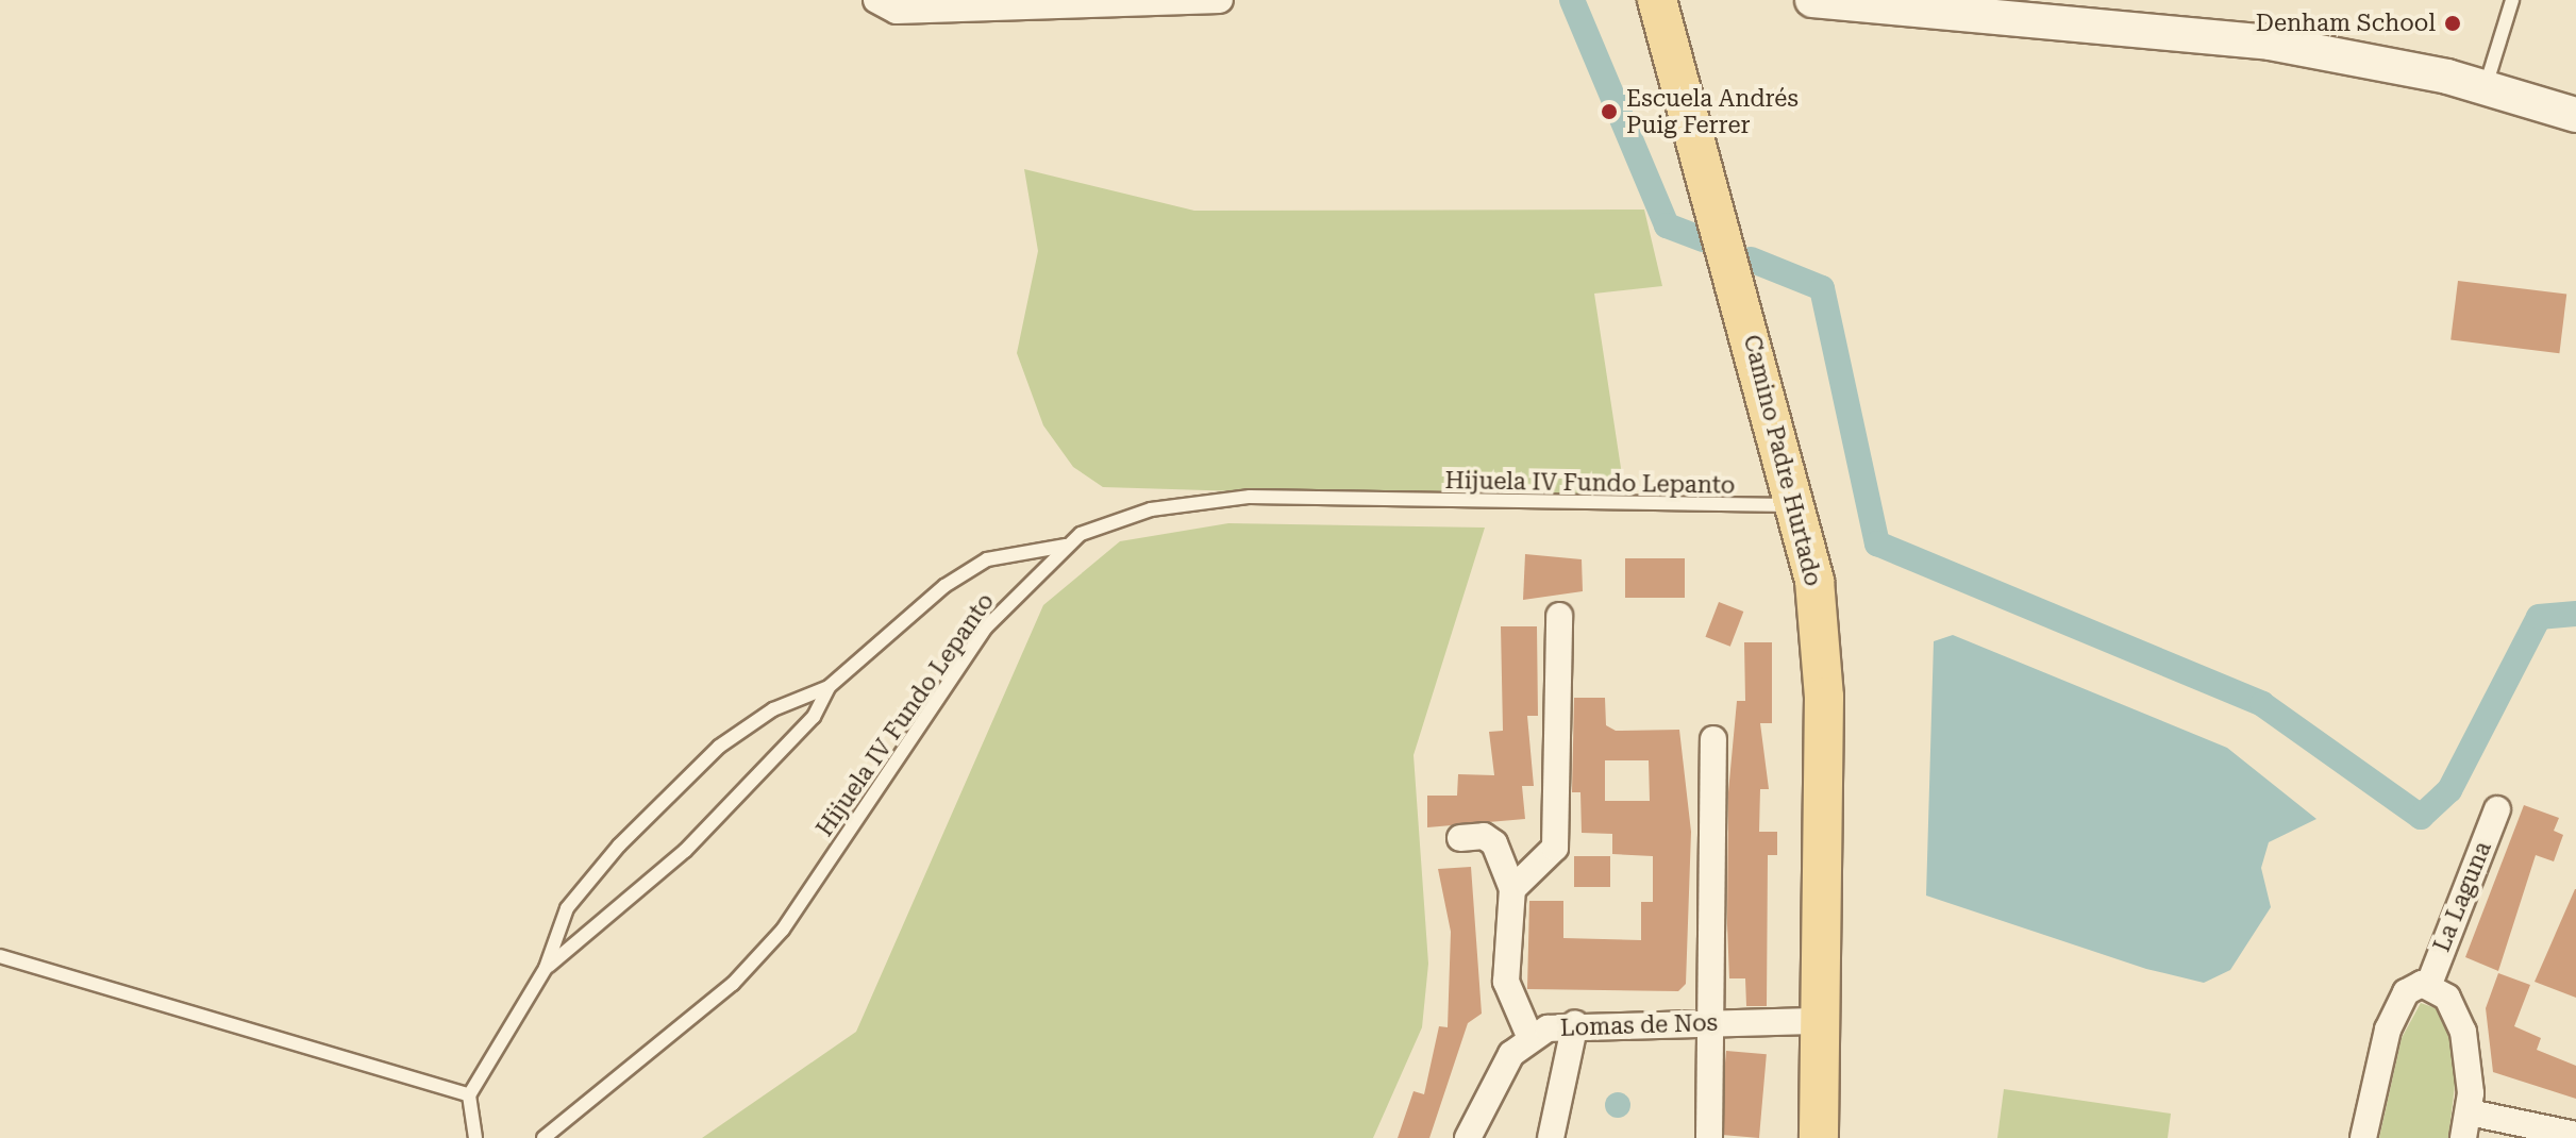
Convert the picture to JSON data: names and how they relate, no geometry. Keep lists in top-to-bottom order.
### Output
{
  "streets": {
    "main road": ["Camino Padre Hurtado"],
    "street": ["La Laguna", "Lomas de Nos"],
    "lane": ["Hijuela IV Fundo Lepanto"]
  },
  "crossings": [
    ["Camino Padre Hurtado", "Hijuela IV Fundo Lepanto"],
    ["Camino Padre Hurtado", "Lomas de Nos"]
  ],
  "places": ["Denham School", "Escuela Andrés Puig Ferrer"]
}
